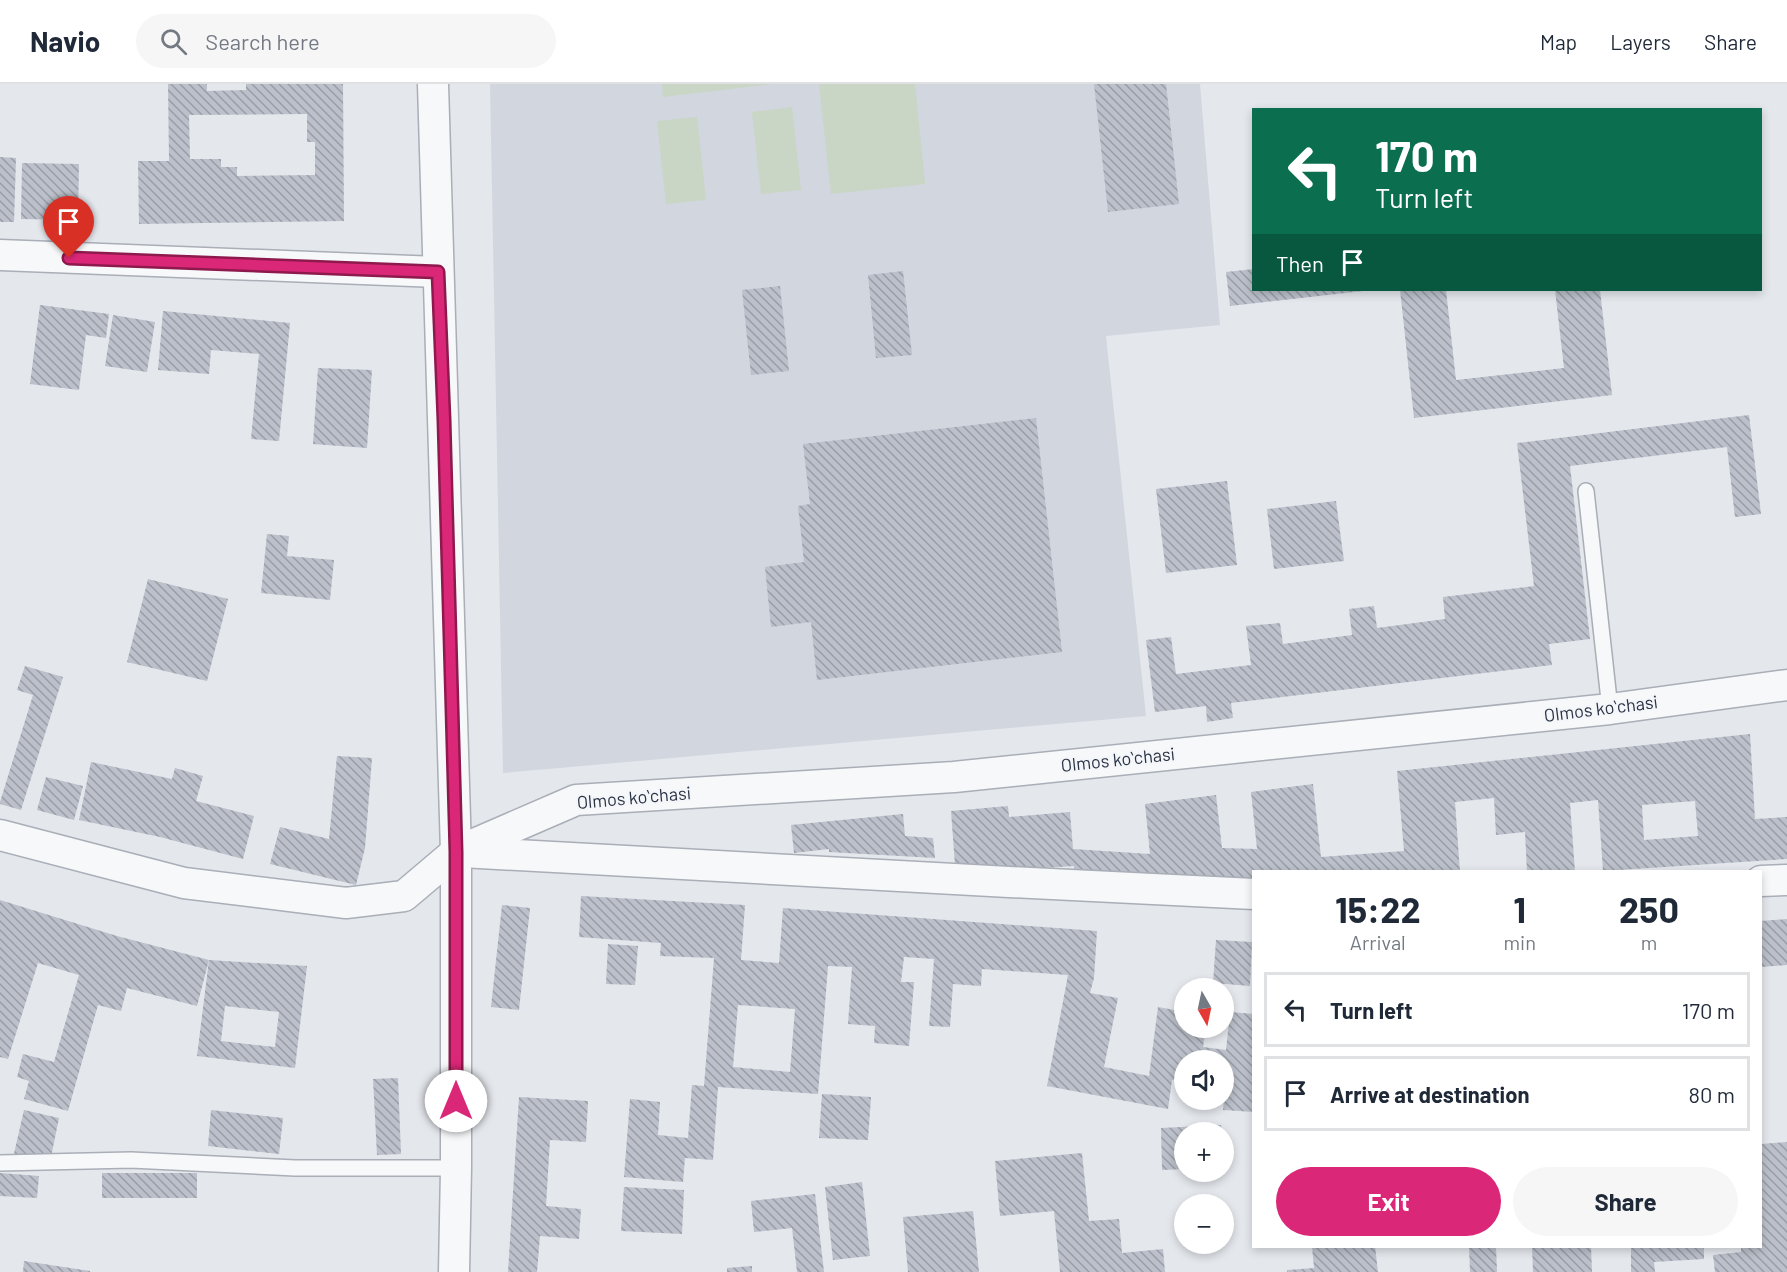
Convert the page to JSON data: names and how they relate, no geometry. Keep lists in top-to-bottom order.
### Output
{
  "streets": {
    "street": ["Olmos koʻchasi"]
  },
  "north": "bottom",
  "page": {
    "header": "Navio",
    "search": "Search here",
    "nav": ["Map", "Layers", "Share"],
    "turn": ["170 m", "Turn left"],
    "then": "Then",
    "eta": [
      "15:22",
      "Arrival",
      "1",
      "min",
      "250",
      "m"
    ],
    "list": [
      {
        "name": "Turn left",
        "value": "170 m"
      },
      {
        "name": "Arrive at destination",
        "value": "80 m"
      }
    ],
    "map_buttons": ["+", "−"],
    "buttons": ["Exit", "Share"]
  }
}
